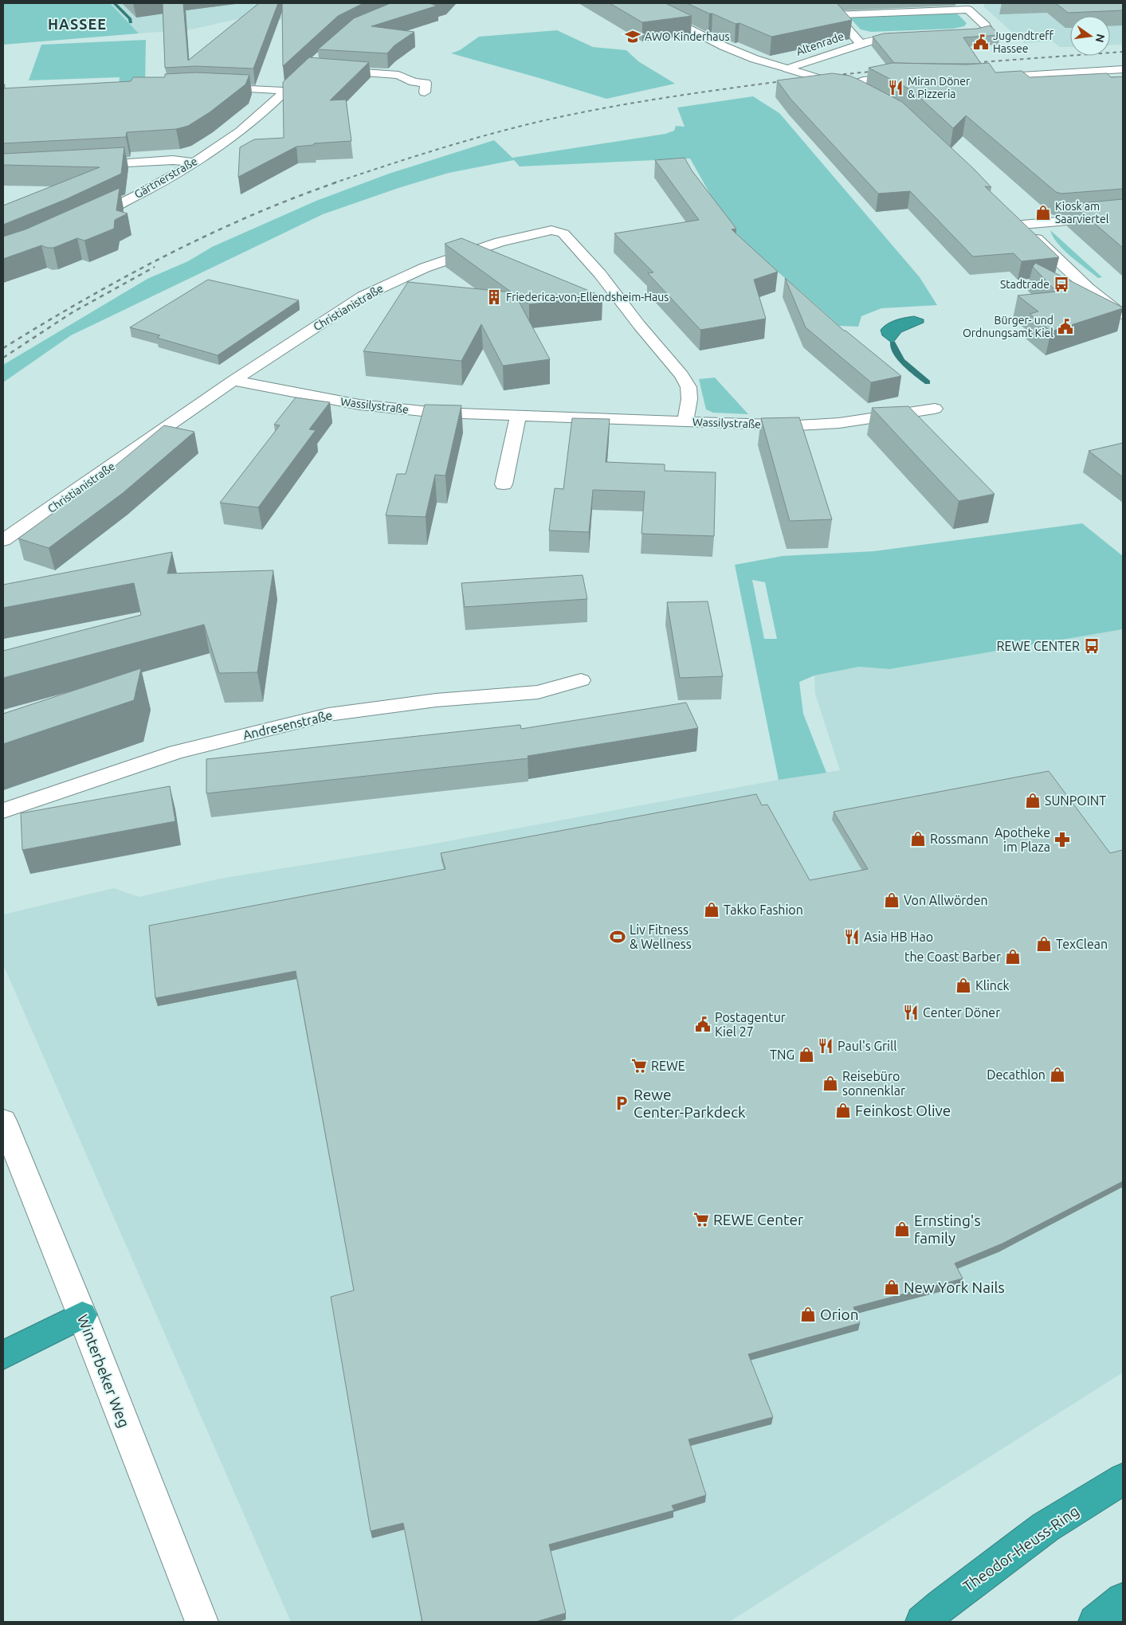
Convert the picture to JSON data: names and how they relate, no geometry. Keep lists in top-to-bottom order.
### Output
{
  "streets": {
    "highway": ["Theodor-Heuss-Ring"],
    "street": [
      "Altenrade",
      "Gärtnerstraße",
      "Christianistraße",
      "Wassilystraße",
      "Andresenstraße",
      "Winterbeker Weg"
    ]
  },
  "crossings": [
    ["Christianistraße", "Wassilystraße"]
  ],
  "districts": ["HASSEE"],
  "places": {
    "school or university": ["AWO Kinderhaus"],
    "public building": ["Jugendtreff Hassee", "Bürger- und Ordnungsamt Kiel", "Postagentur Kiel 27"],
    "restaurant": [
      "Miran Döner & Pizzeria",
      "Asia HB Hao",
      "Center Döner",
      "Paul's Grill"
    ],
    "shop": [
      "Kiosk am Saarviertel",
      "SUNPOINT",
      "Rossmann",
      "Von Allwörden",
      "Takko Fashion",
      "TexClean",
      "the Coast Barber",
      "Klinck",
      "TNG",
      "Decathlon",
      "Reisebüro sonnenklar",
      "Feinkost Olive",
      "Ernsting's family",
      "New York Nails",
      "Orion"
    ],
    "bus stop": ["Stadtrade", "REWE CENTER"],
    "building": ["Friederica-von-Ellendsheim-Haus"],
    "pharmacy": ["Apotheke im Plaza"],
    "sports": ["Liv Fitness & Wellness"],
    "supermarket": ["REWE", "REWE Center"],
    "parking": ["Rewe Center-Parkdeck"]
  },
  "north": "right"
}
